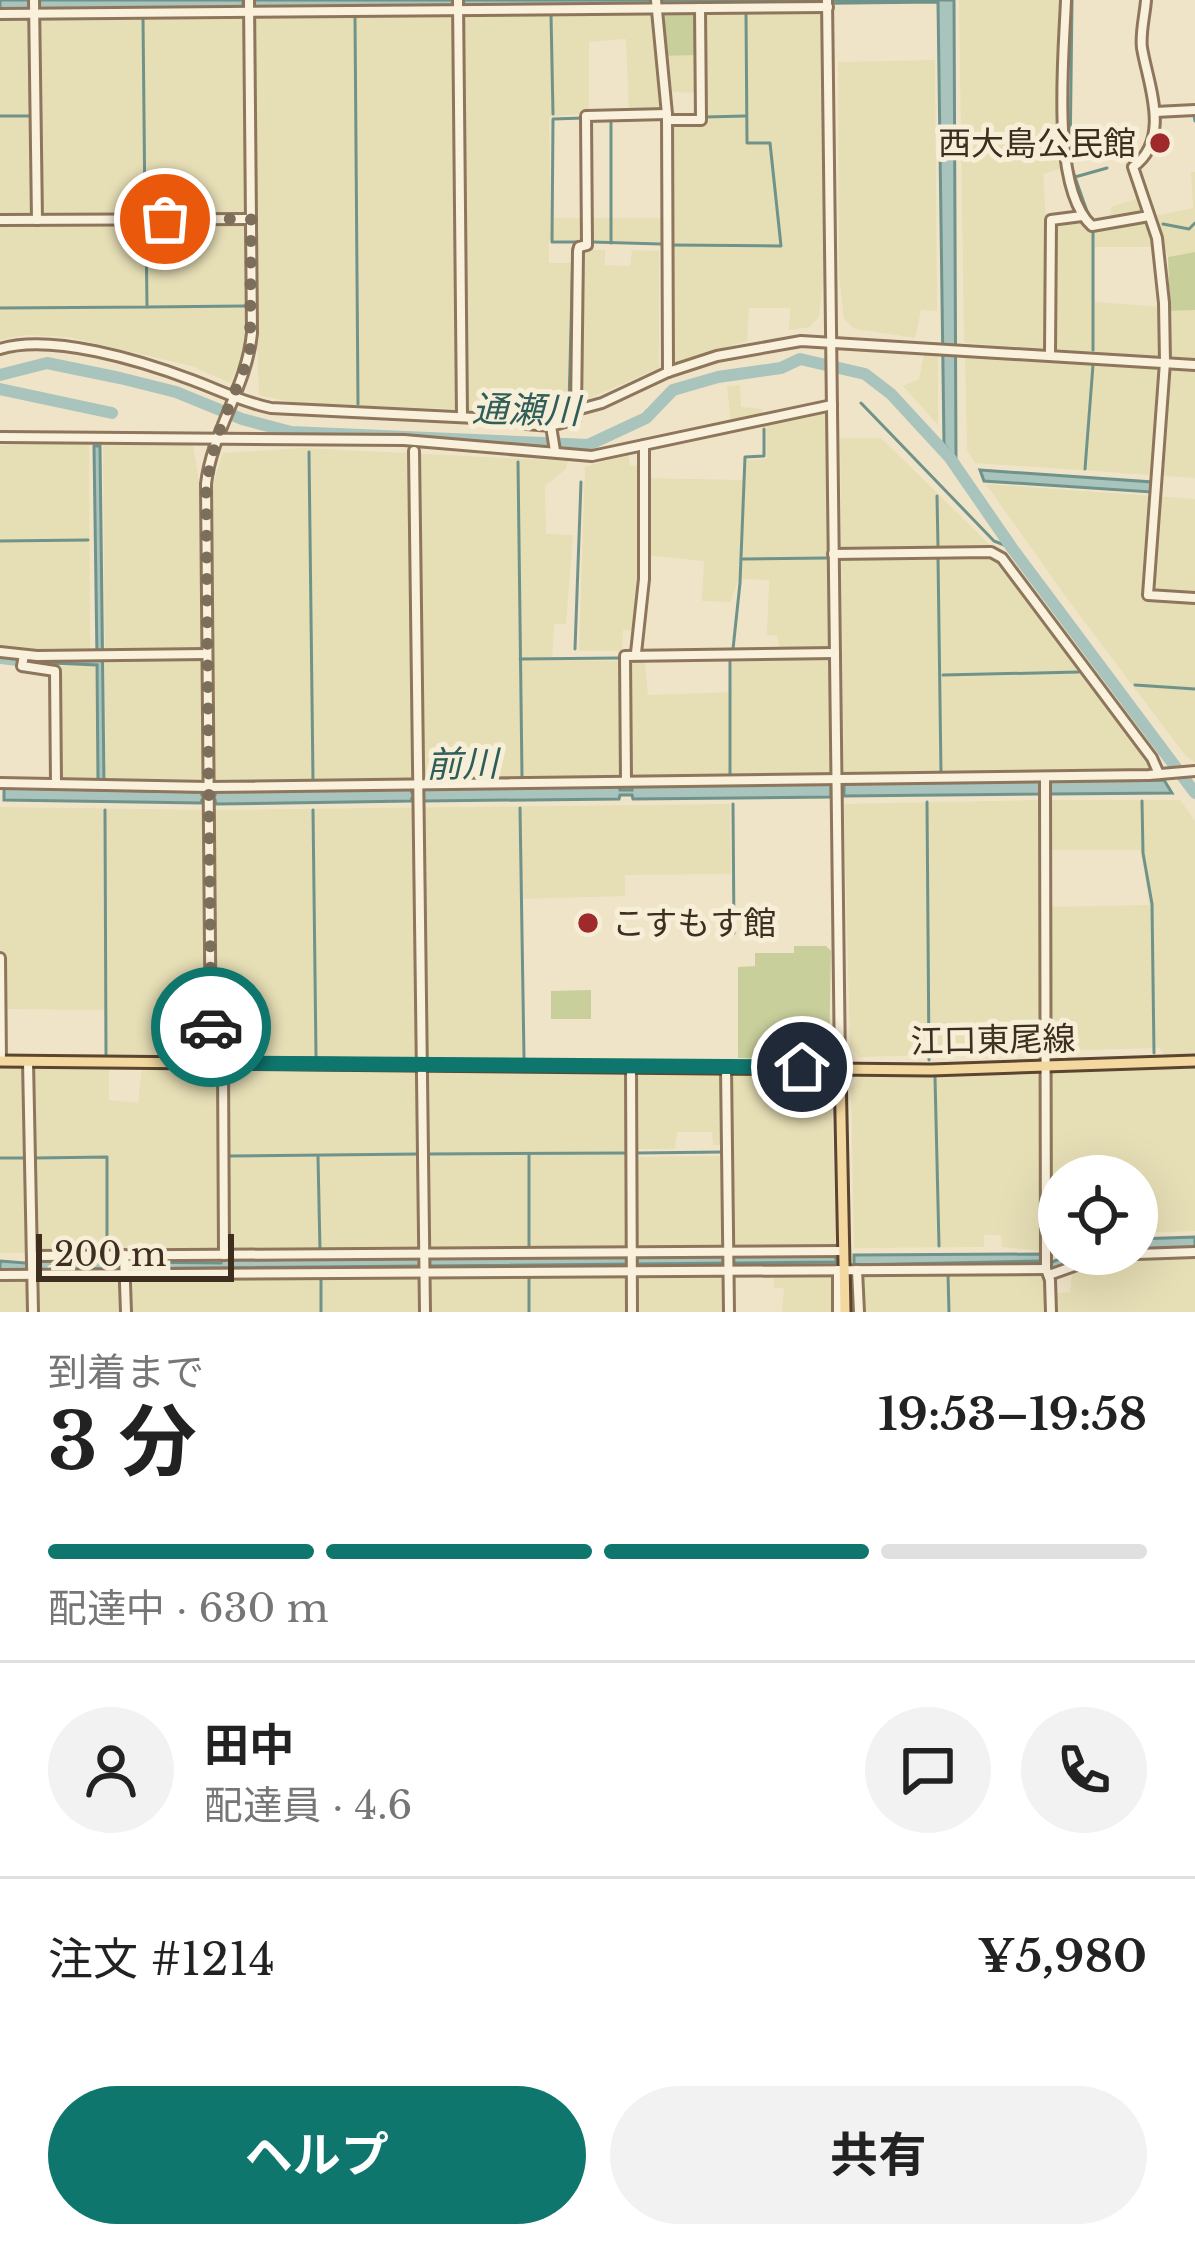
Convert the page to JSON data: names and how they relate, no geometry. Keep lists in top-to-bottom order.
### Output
{
  "streets": {
    "main road": ["江口東尾線"]
  },
  "water": ["通瀬川", "前川"],
  "places": ["西大島公民館", "こすもす館"],
  "scale_bar": "200 m",
  "page": {
    "scale": "200 m",
    "heading": ["3 分", "到着まで", "19:53–19:58"],
    "panel": [
      "田中",
      "配達員 · 4.6",
      "注文 #1214",
      "¥5,980"
    ],
    "bar": "配達中 · 630 m",
    "buttons": ["ヘルプ", "共有"]
  }
}
